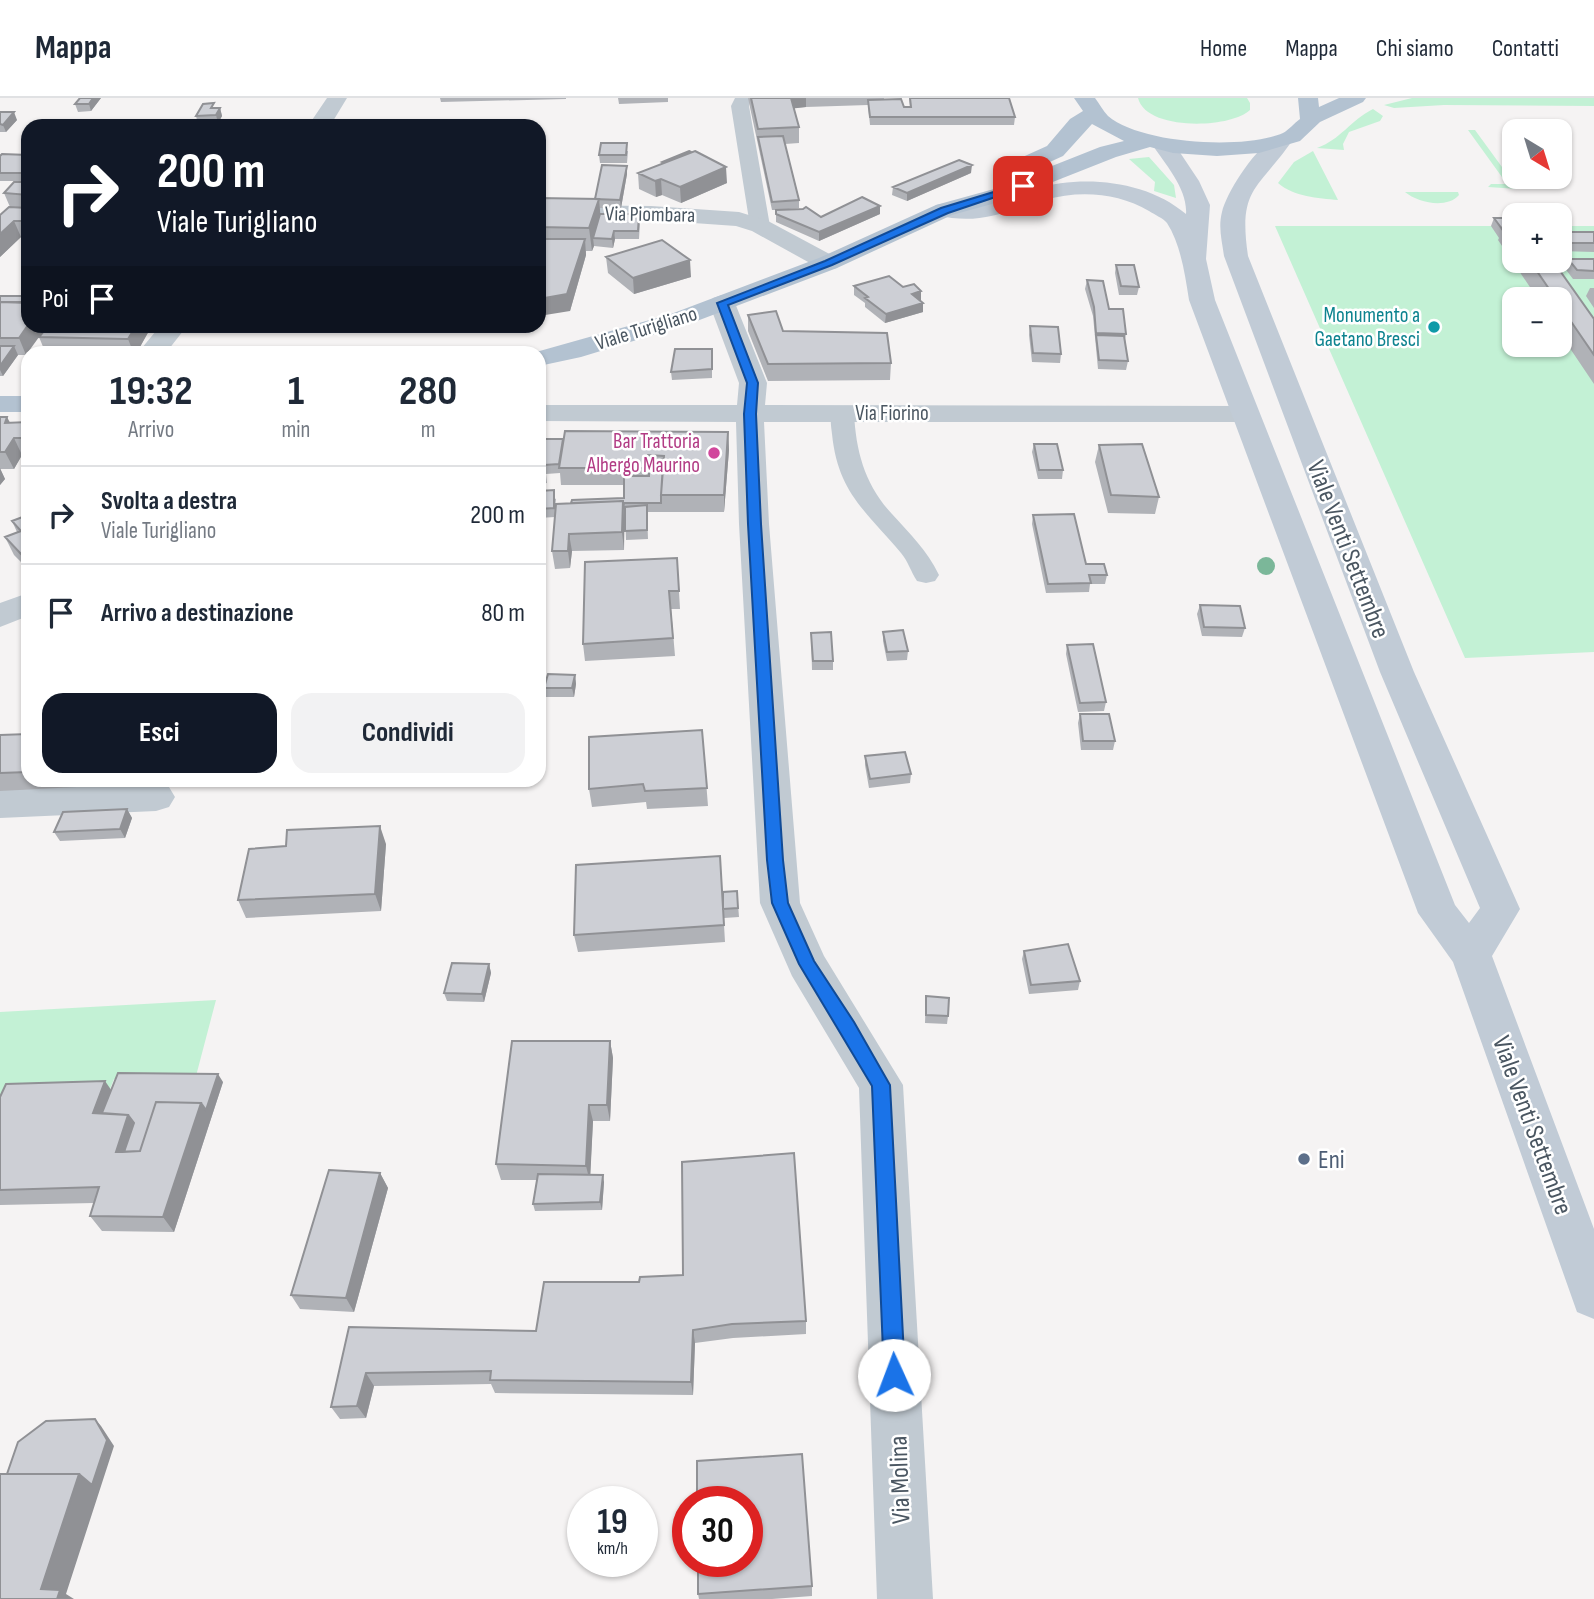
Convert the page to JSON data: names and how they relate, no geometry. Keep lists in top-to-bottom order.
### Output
{
  "streets": {
    "main road": ["Viale Turigliano", "Viale Venti Settembre"],
    "street": ["Via Piombara", "Via Fiorino", "Via Molina"]
  },
  "crossings": [
    ["Via Piombara", "Viale Turigliano"],
    ["Viale Turigliano", "Viale Venti Settembre"],
    ["Viale Turigliano", "Via Molina"],
    ["Via Fiorino", "Viale Venti Settembre"],
    ["Via Fiorino", "Via Molina"]
  ],
  "places": ["Monumento a Gaetano Bresci", "Bar Trattoria Albergo Maurino", "Eni"],
  "north": "bottom right",
  "page": {
    "header": "Mappa",
    "nav": [
      "Home",
      "Mappa",
      "Chi siamo",
      "Contatti"
    ],
    "map_buttons": ["+", "−"],
    "turn": ["200 m", "Viale Turigliano"],
    "then": "Poi",
    "eta": [
      "19:32",
      "Arrivo",
      "1",
      "min",
      "280",
      "m"
    ],
    "list": [
      {
        "name": "Svolta a destra",
        "note": "Viale Turigliano",
        "value": "200 m"
      },
      {
        "name": "Arrivo a destinazione",
        "value": "80 m"
      }
    ],
    "buttons": ["Esci", "Condividi"],
    "speed": "19 km/h",
    "limit": "30"
  }
}
